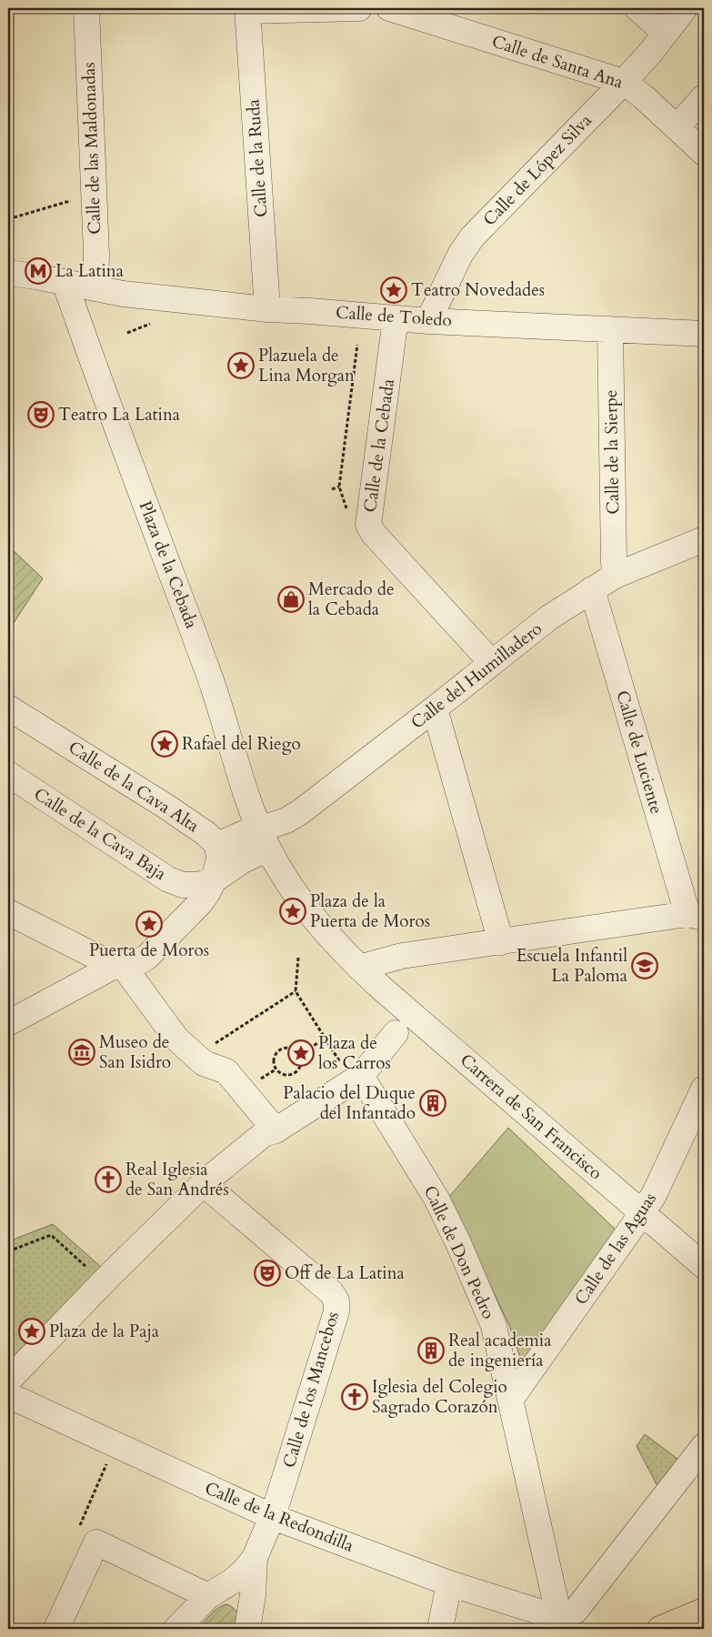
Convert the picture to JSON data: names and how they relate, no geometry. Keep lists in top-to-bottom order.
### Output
{
  "streets": {
    "street": [
      "Calle de Santa Ana",
      "Calle de las Maldonadas",
      "Calle de la Ruda",
      "Calle de López Silva",
      "Calle de Toledo",
      "Calle de la Cebada",
      "Calle de la Sierpe",
      "Plaza de la Cebada",
      "Calle del Humilladero",
      "Calle de Luciente",
      "Calle de la Cava Alta",
      "Calle de la Cava Baja",
      "Carrera de San Francisco",
      "Calle de las Aguas",
      "Calle de Don Pedro",
      "Calle de los Mancebos",
      "Calle de la Redondilla"
    ]
  },
  "crossings": [
    ["Calle de Santa Ana", "Calle de López Silva"],
    ["Calle de las Maldonadas", "Calle de Toledo"],
    ["Calle de las Maldonadas", "Plaza de la Cebada"],
    ["Calle de la Ruda", "Calle de Toledo"],
    ["Calle de López Silva", "Calle de Toledo"],
    ["Calle de Toledo", "Calle de la Cebada"],
    ["Calle de Toledo", "Calle de la Sierpe"],
    ["Calle de Toledo", "Plaza de la Cebada"],
    ["Calle de la Cebada", "Calle del Humilladero"],
    ["Calle de la Sierpe", "Calle del Humilladero"],
    ["Plaza de la Cebada", "Calle del Humilladero"],
    ["Plaza de la Cebada", "Calle de la Cava Baja"],
    ["Calle del Humilladero", "Calle de Luciente"],
    ["Calle del Humilladero", "Calle de la Cava Baja"],
    ["Carrera de San Francisco", "Calle de las Aguas"],
    ["Calle de las Aguas", "Calle de Don Pedro"],
    ["Calle de Don Pedro", "Calle de la Redondilla"],
    ["Calle de los Mancebos", "Calle de la Redondilla"]
  ],
  "places": {
    "metro station": ["La Latina"],
    "place": [
      "Teatro Novedades",
      "Plazuela de Lina Morgan",
      "Rafael del Riego",
      "Plaza de la Puerta de Moros",
      "Puerta de Moros",
      "Plaza de los Carros",
      "Plaza de la Paja"
    ],
    "theatre": ["Teatro La Latina", "Off de La Latina"],
    "shop": ["Mercado de la Cebada"],
    "school or university": ["Escuela Infantil La Paloma"],
    "museum": ["Museo de San Isidro"],
    "building": ["Palacio del Duque del Infantado", "Real academia de ingeniería"],
    "church": ["Real Iglesia de San Andrés", "Iglesia del Colegio Sagrado Corazón"]
  }
}
